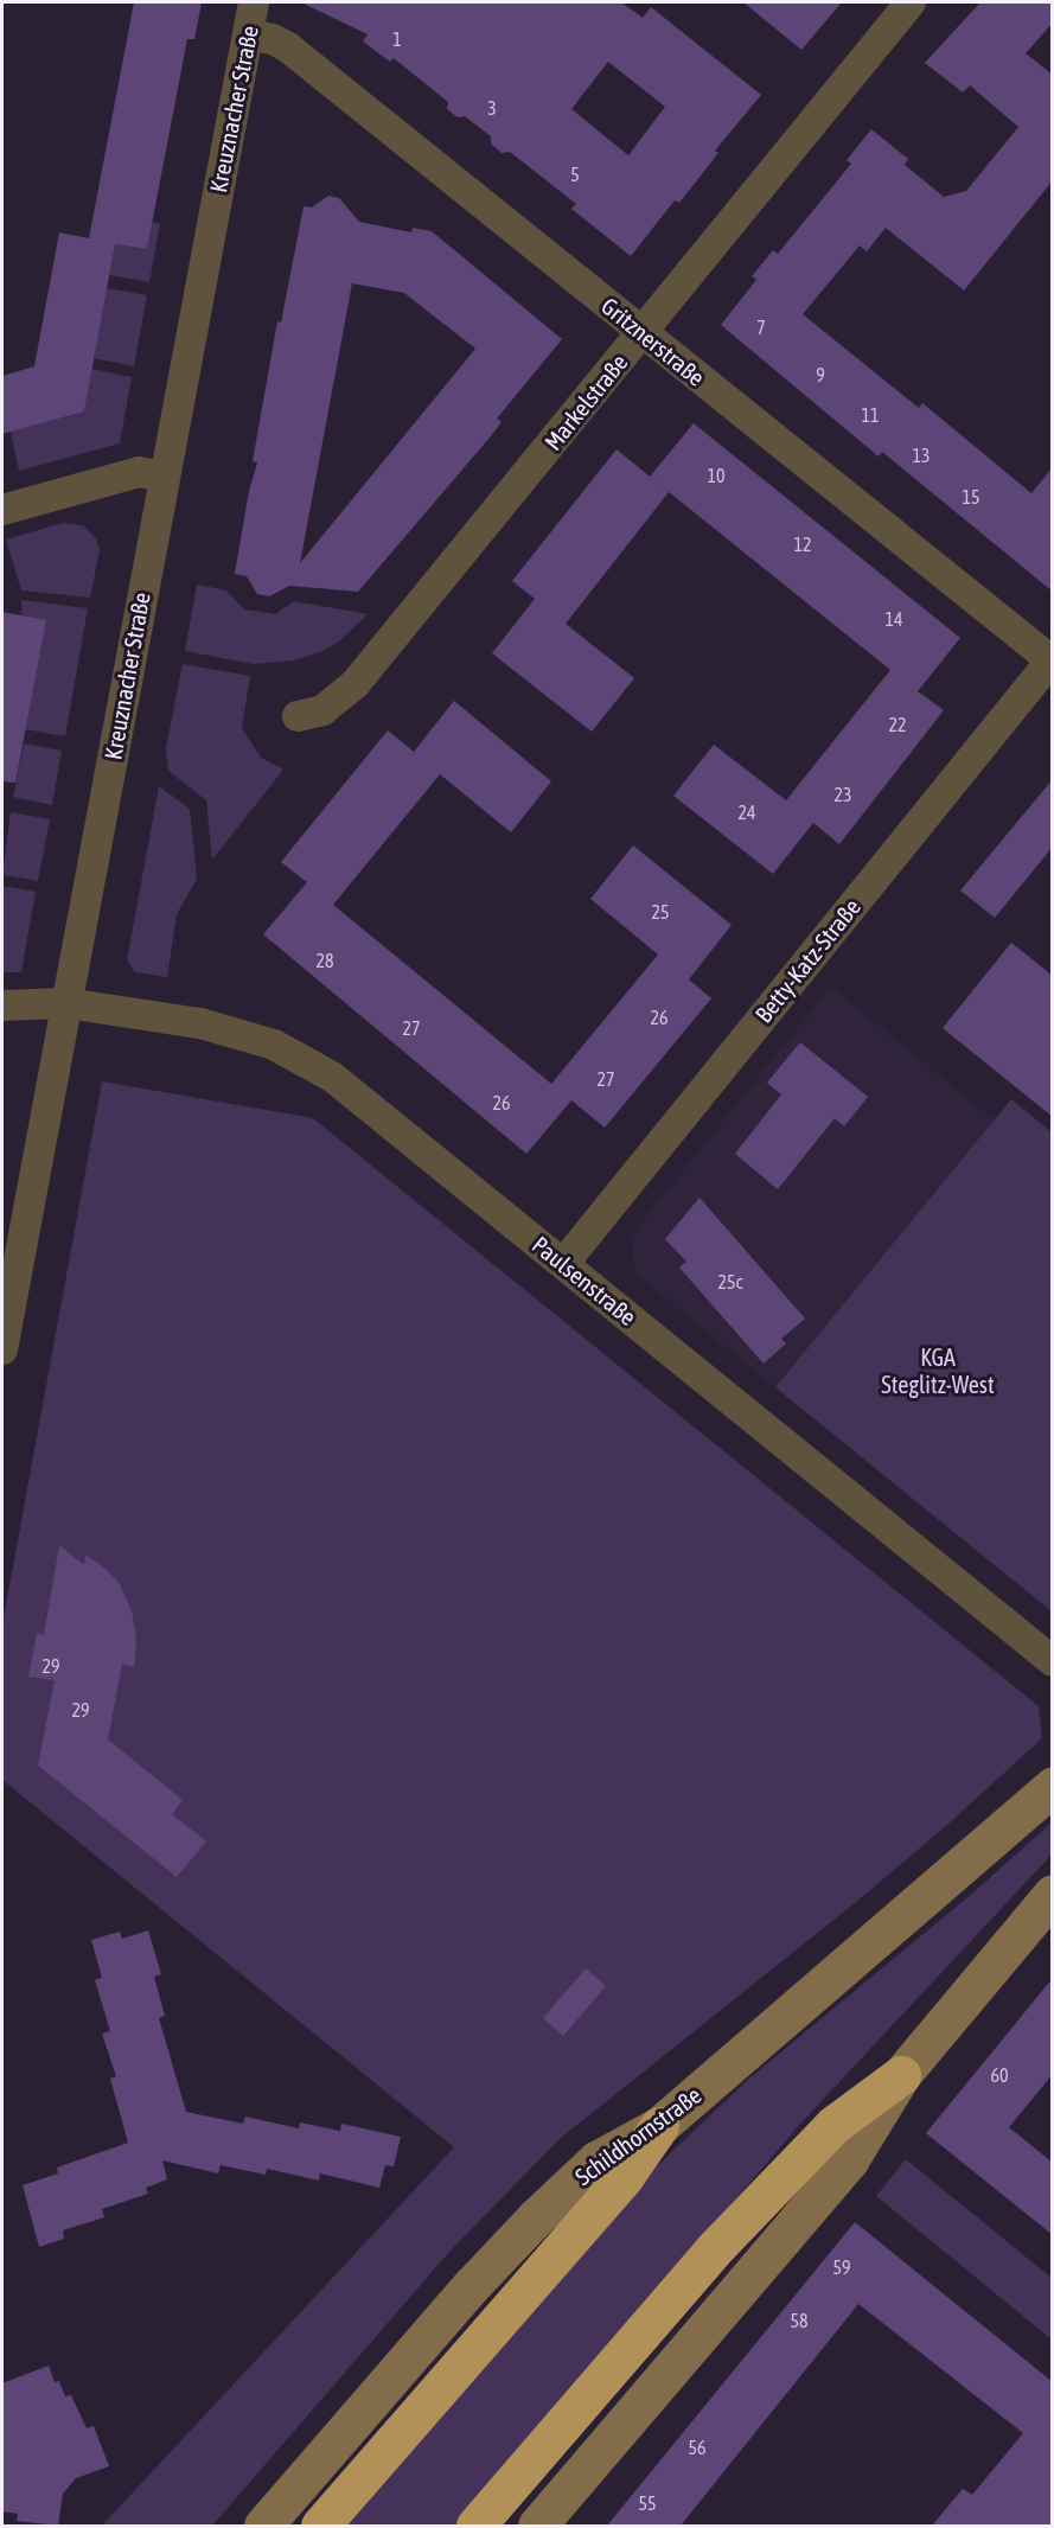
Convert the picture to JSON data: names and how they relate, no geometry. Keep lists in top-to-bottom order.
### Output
{
  "streets": {
    "main road": ["Schildhornstraße"],
    "street": [
      "Kreuznacher Straße",
      "Gritznerstraße",
      "Markelstraße",
      "Betty-Katz-Straße",
      "Paulsenstraße"
    ]
  },
  "crossings": [
    ["Kreuznacher Straße", "Gritznerstraße"],
    ["Kreuznacher Straße", "Paulsenstraße"],
    ["Gritznerstraße", "Markelstraße"],
    ["Gritznerstraße", "Betty-Katz-Straße"],
    ["Betty-Katz-Straße", "Paulsenstraße"]
  ],
  "parks": ["KGA Steglitz-West"],
  "house_numbers": [
    "1",
    "3",
    "5",
    "7",
    "9",
    "11",
    "13",
    "10",
    "15",
    "12",
    "14",
    "22",
    "23",
    "24",
    "25",
    "28",
    "26",
    "27",
    "27",
    "26",
    "25c",
    "29",
    "29",
    "60",
    "59",
    "58",
    "56",
    "55"
  ]
}
